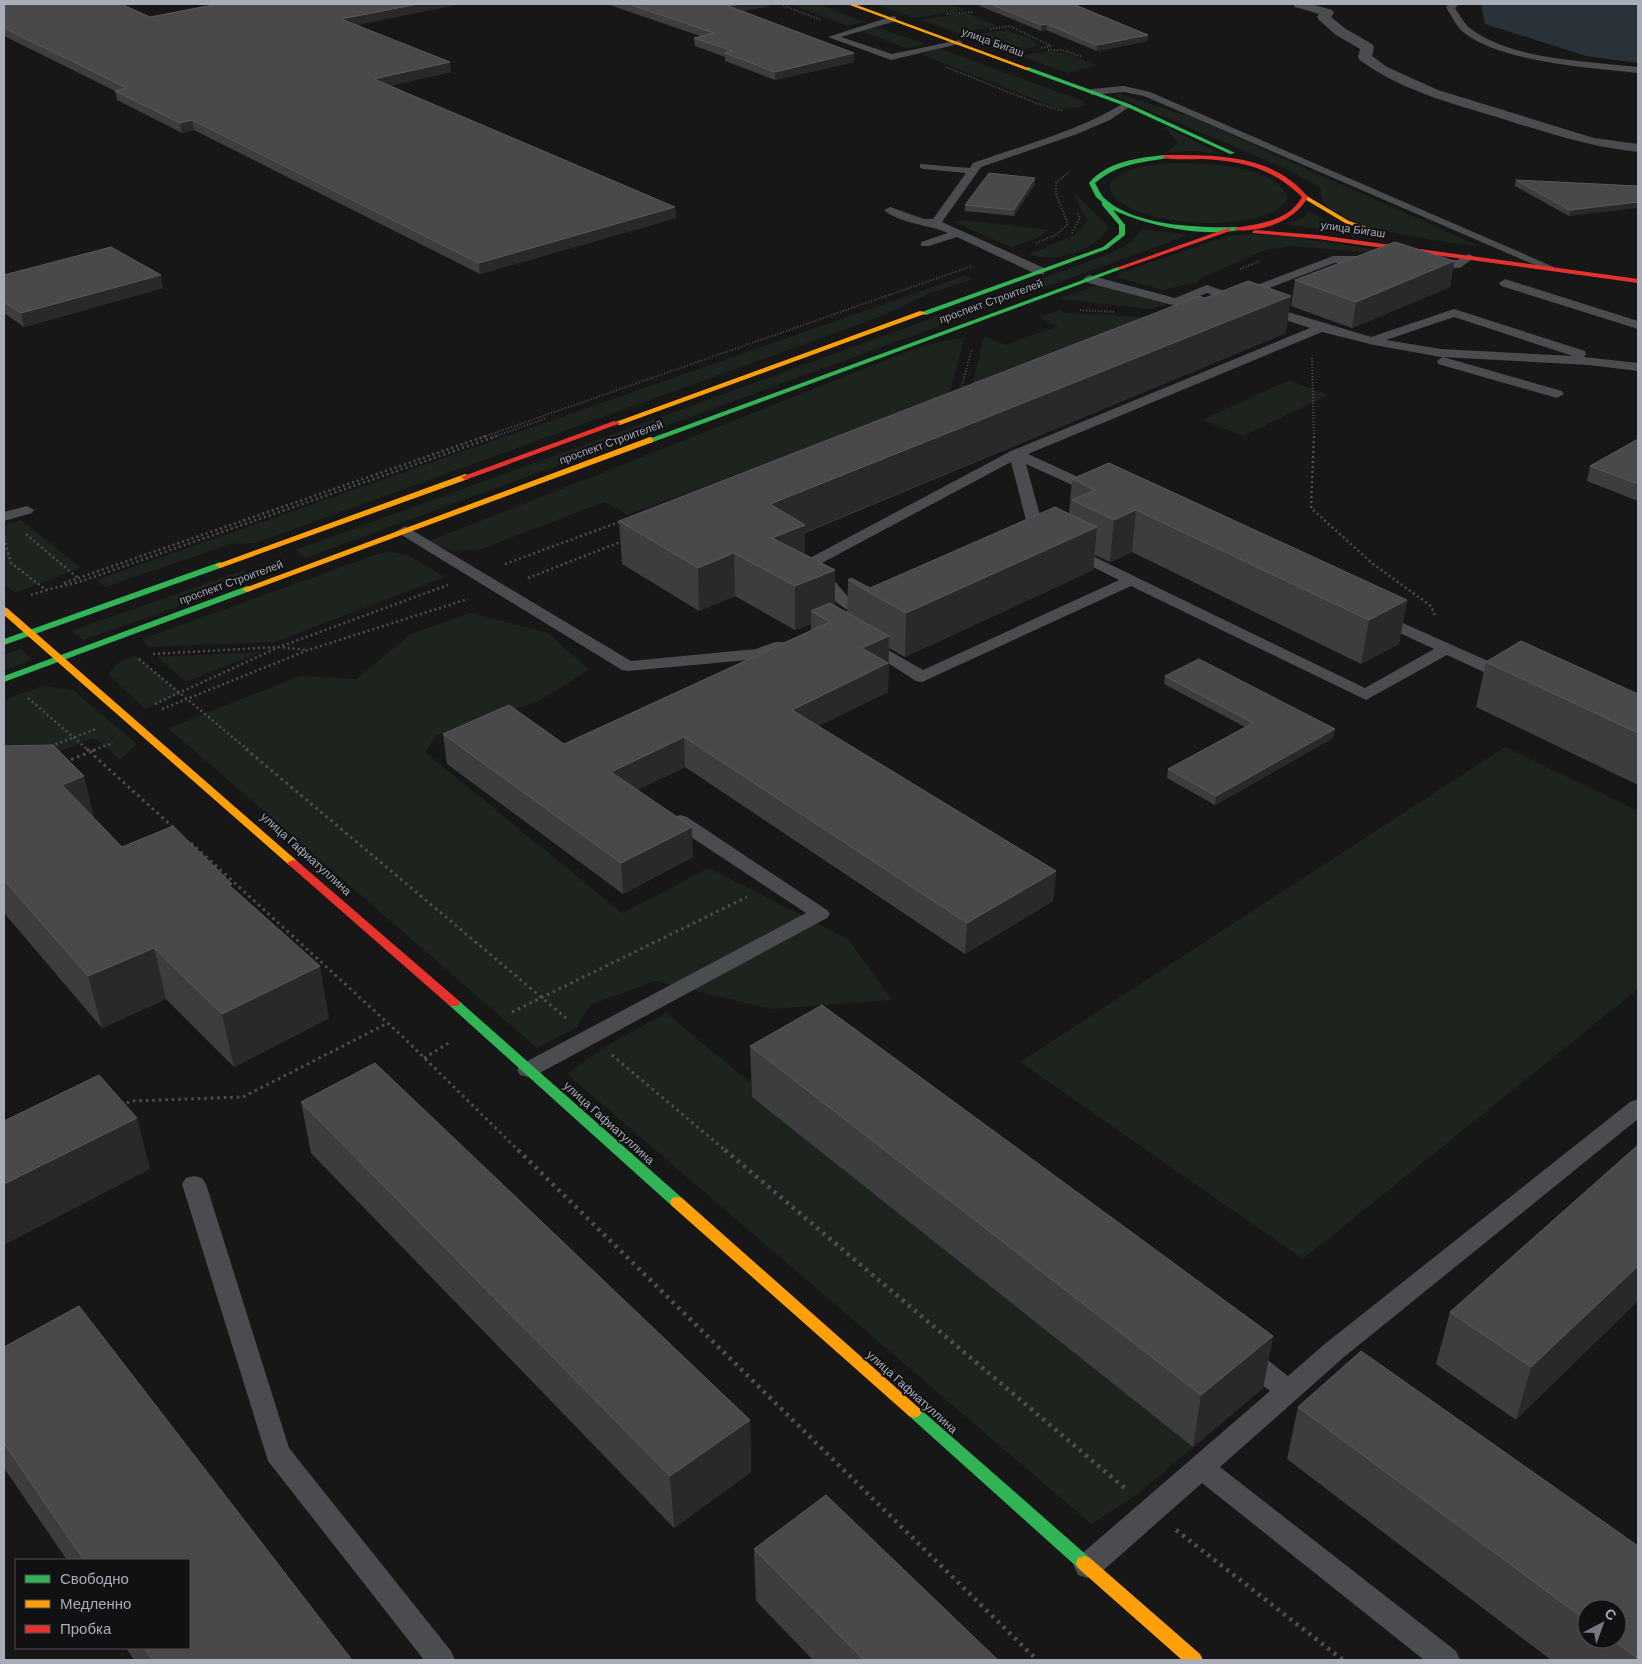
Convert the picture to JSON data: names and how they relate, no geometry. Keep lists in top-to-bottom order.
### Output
{
  "streets": {
    "street": ["улица Бигаш", "проспект Строителей", "улица Гафиатуллина"]
  },
  "crossings": [
    ["улица Бигаш", "проспект Строителей"],
    ["проспект Строителей", "улица Гафиатуллина"]
  ],
  "legend": ["Свободно", "Медленно", "Пробка"],
  "north": "top right"
}
